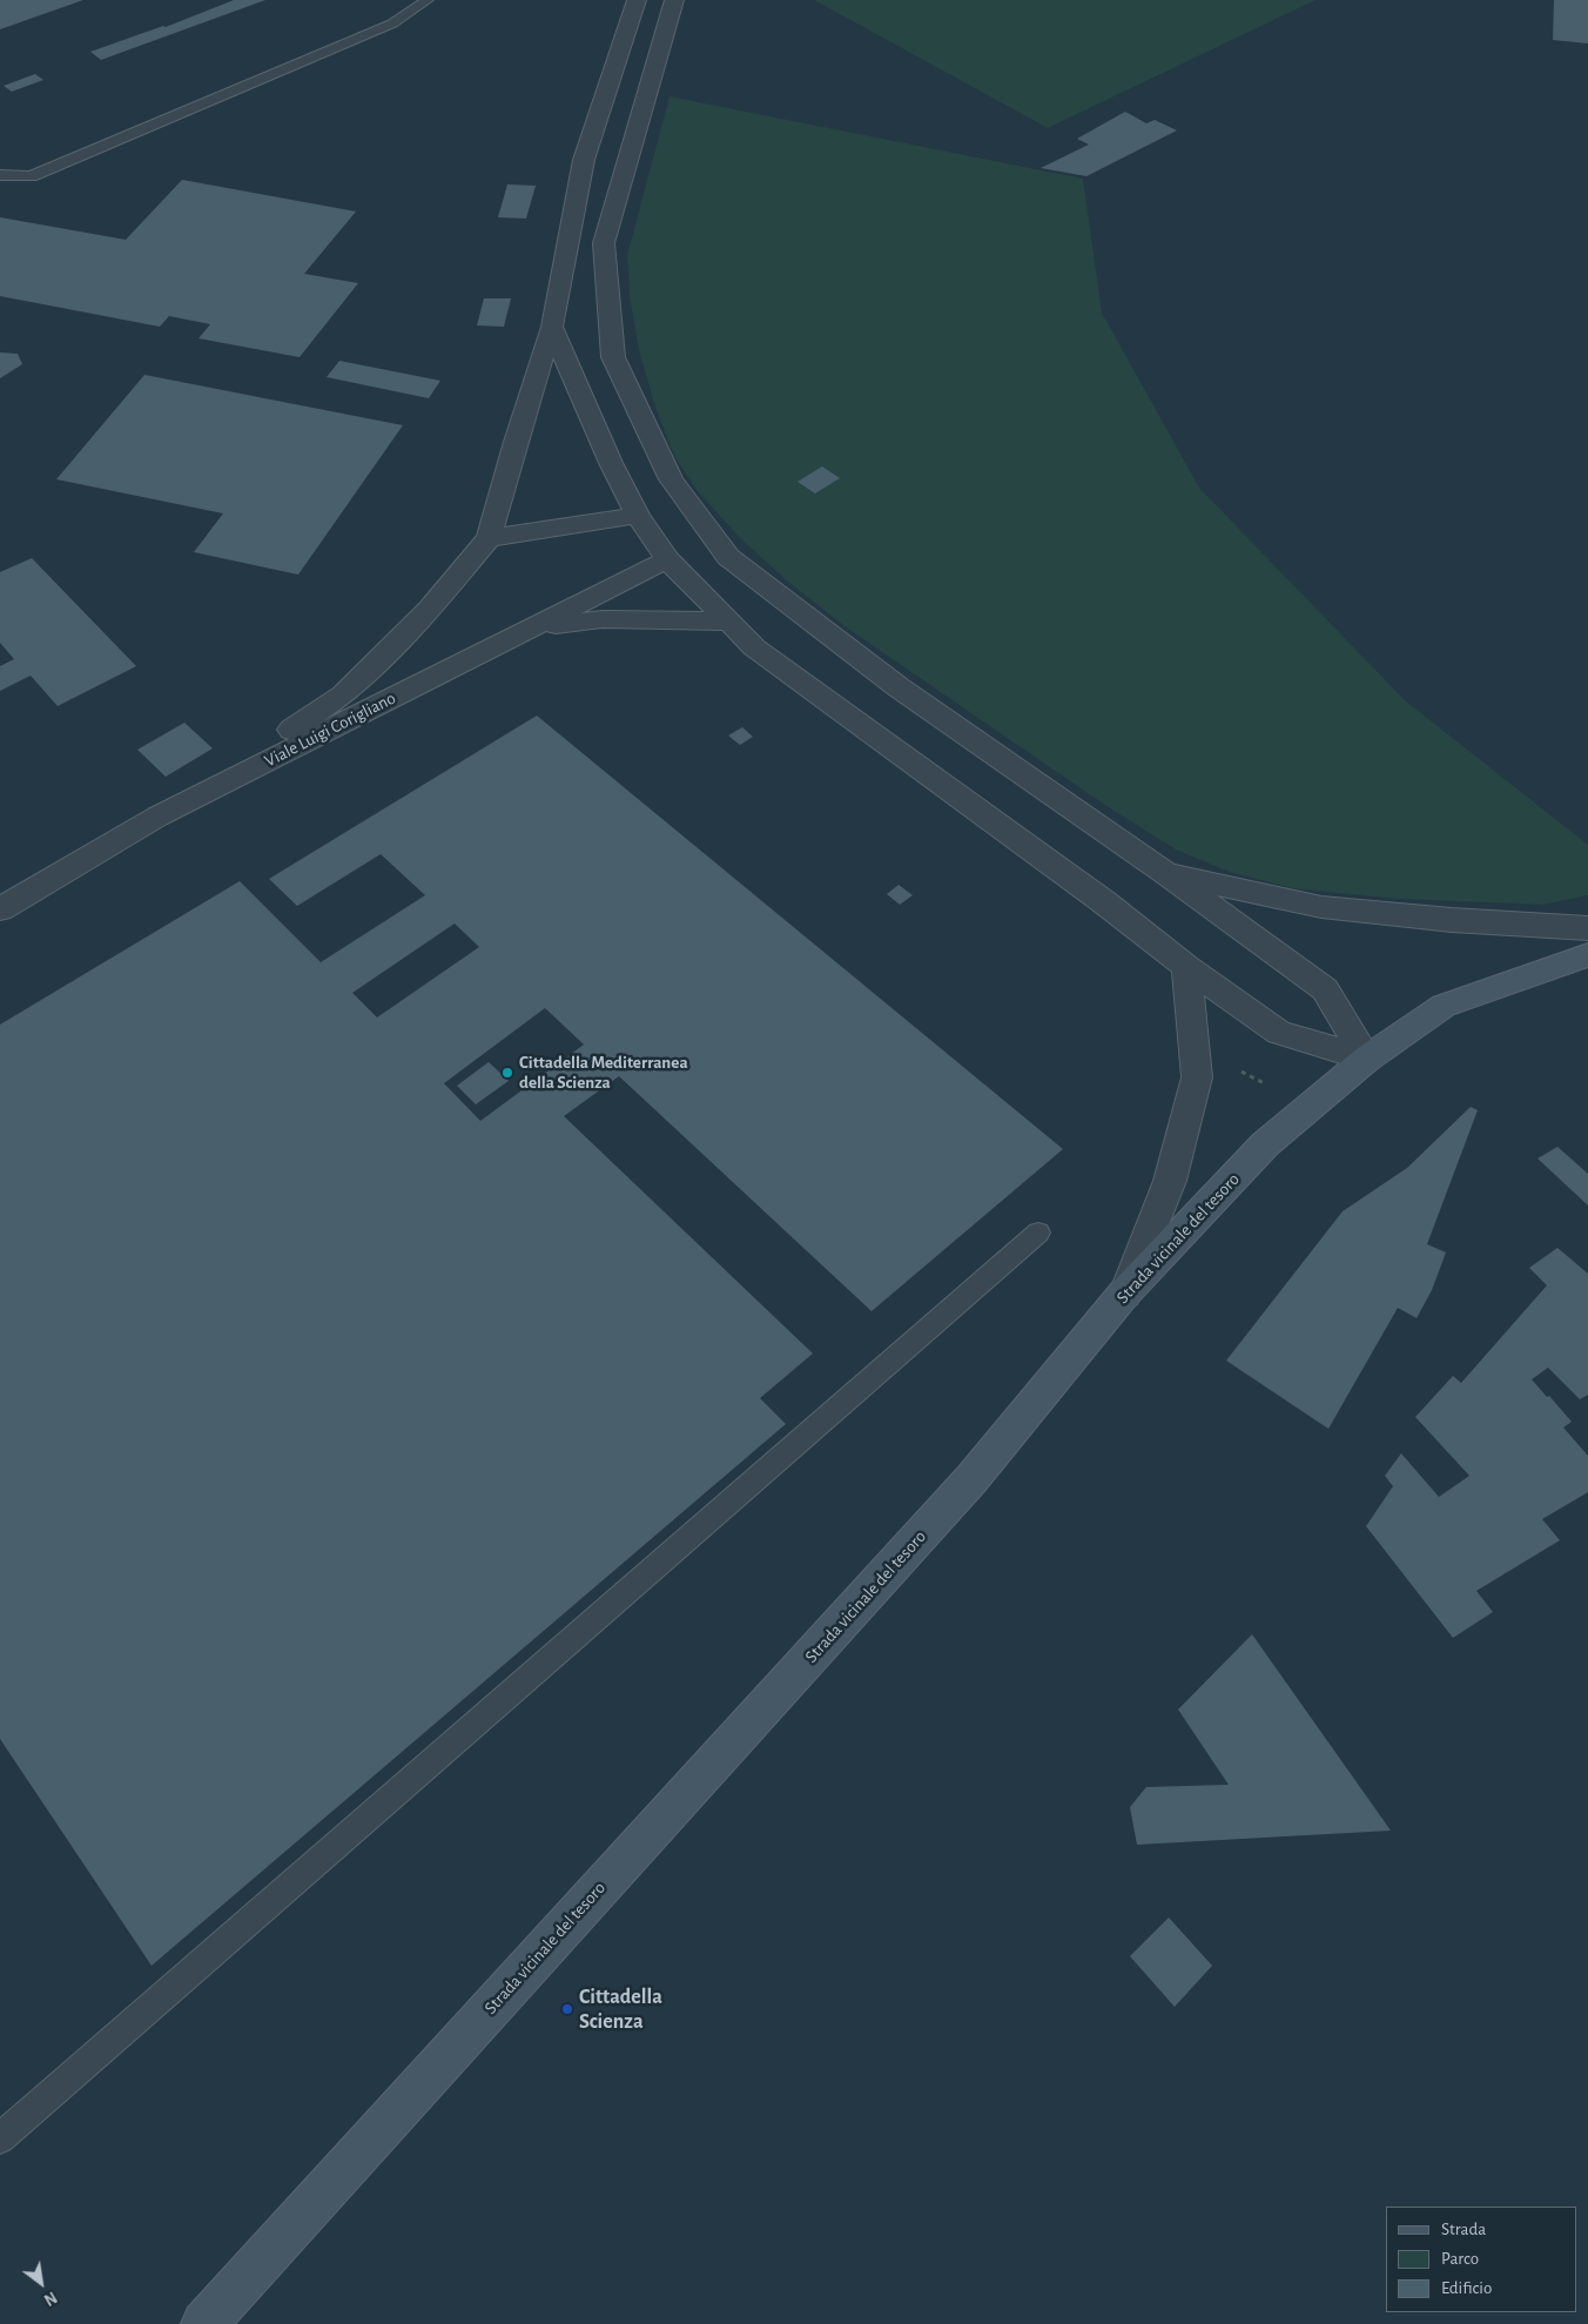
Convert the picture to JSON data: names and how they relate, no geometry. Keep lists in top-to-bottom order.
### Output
{
  "streets": {
    "main road": ["Strada vicinale del tesoro"],
    "street": ["Viale Luigi Corigliano"]
  },
  "places": ["Cittadella Mediterranea della Scienza", "Cittadella Scienza"],
  "legend": ["Strada", "Parco", "Edificio"],
  "north": "bottom right"
}
